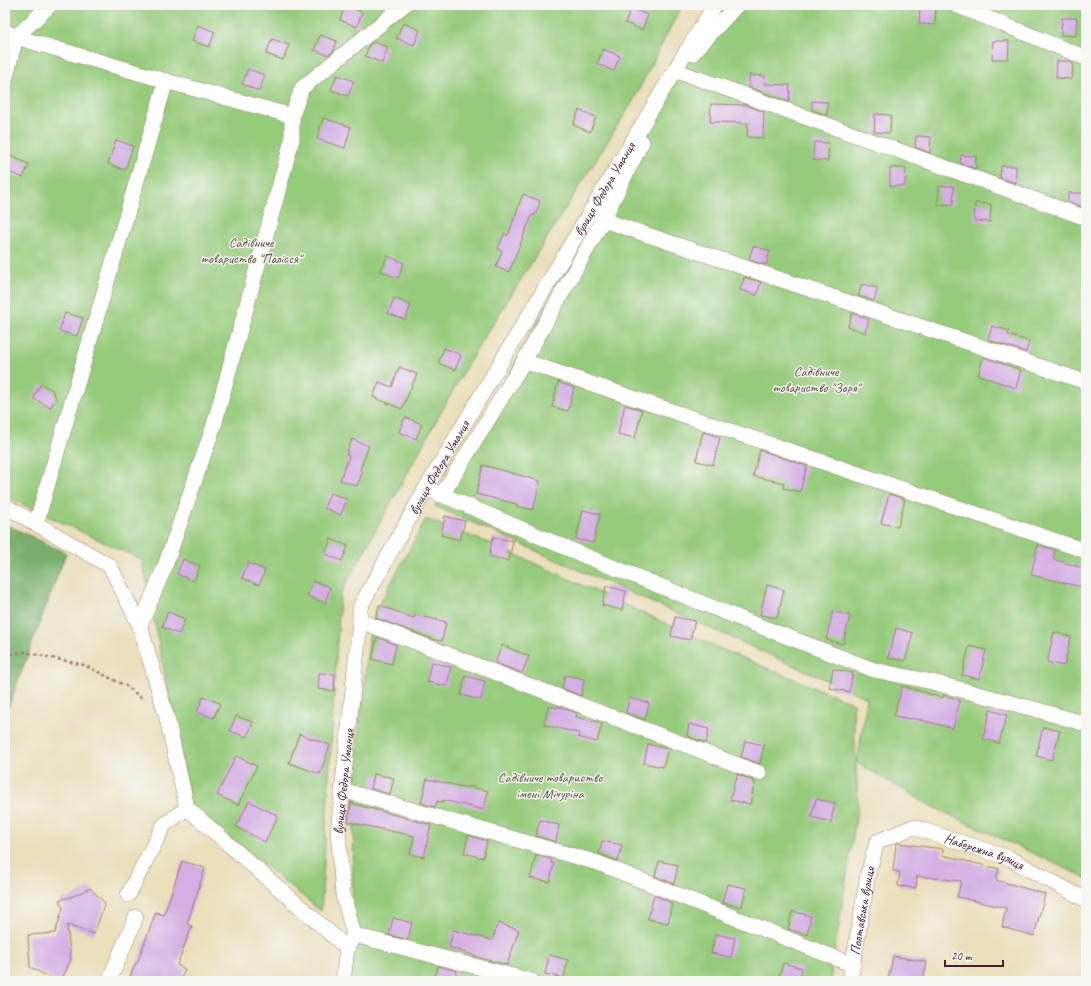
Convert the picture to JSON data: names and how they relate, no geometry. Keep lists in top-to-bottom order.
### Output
{
  "streets": {
    "street": ["вулиця Федора Уманця", "Набережна вулиця", "Полтавська вулиця"]
  },
  "crossings": [
    ["Набережна вулиця", "Полтавська вулиця"]
  ],
  "parks": ["Садівниче товариство \"Полісся\"", "Садівниче товариство \"Зоря\"", "Садівниче товариство імені Мічуріна"],
  "scale_bar": "20 m"
}
